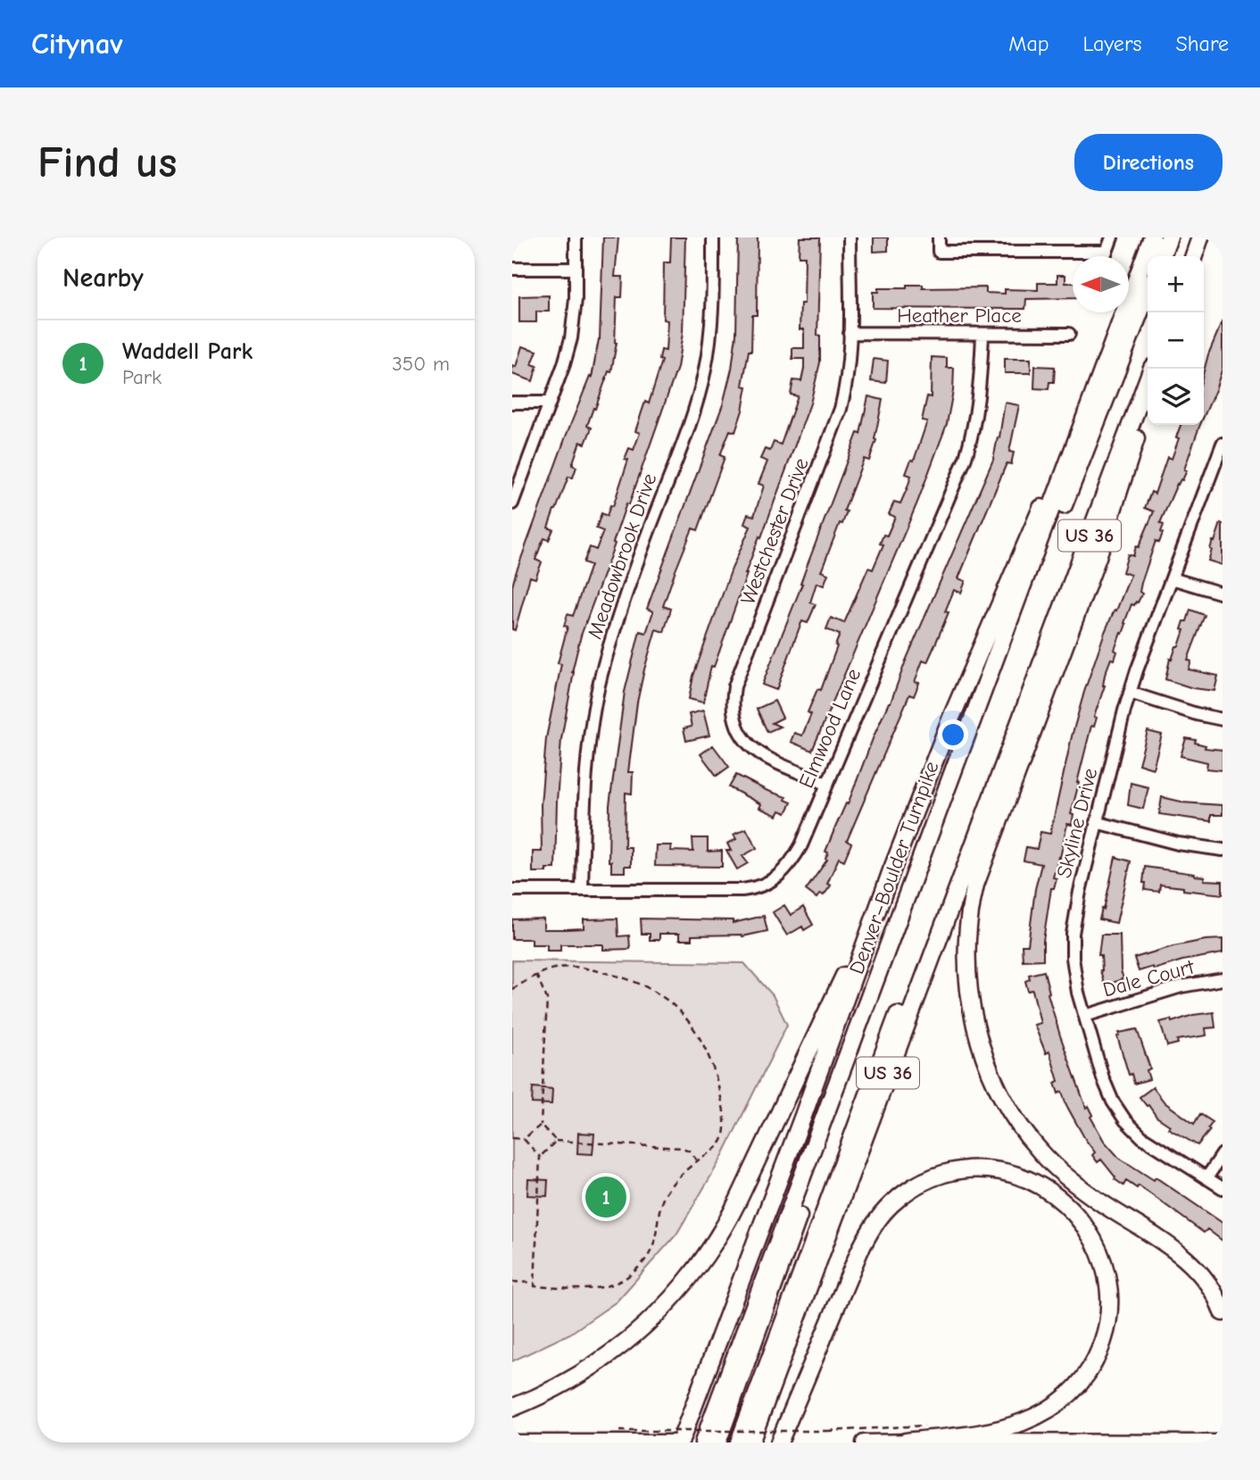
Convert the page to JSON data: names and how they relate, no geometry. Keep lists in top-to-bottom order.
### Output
{
  "streets": {
    "highway": ["US 36", "Denver–Boulder Turnpike"],
    "street": [
      "Heather Place",
      "Westchester Drive",
      "Meadowbrook Drive",
      "Elmwood Lane",
      "Skyline Drive",
      "Dale Court"
    ]
  },
  "crossings": [
    ["Heather Place", "Westchester Drive"],
    ["Heather Place", "Elmwood Lane"],
    ["Westchester Drive", "Elmwood Lane"],
    ["Meadowbrook Drive", "Elmwood Lane"],
    ["Skyline Drive", "Dale Court"]
  ],
  "north": "left",
  "page": {
    "header": "Citynav",
    "nav": ["Map", "Layers", "Share"],
    "buttons": "Directions",
    "title": "Find us",
    "heading": "Nearby",
    "map_buttons": ["+", "−"],
    "list": [
      {
        "mark": "1",
        "name": "Waddell Park",
        "note": "Park",
        "value": "350 m"
      }
    ],
    "pins": "1"
  }
}
